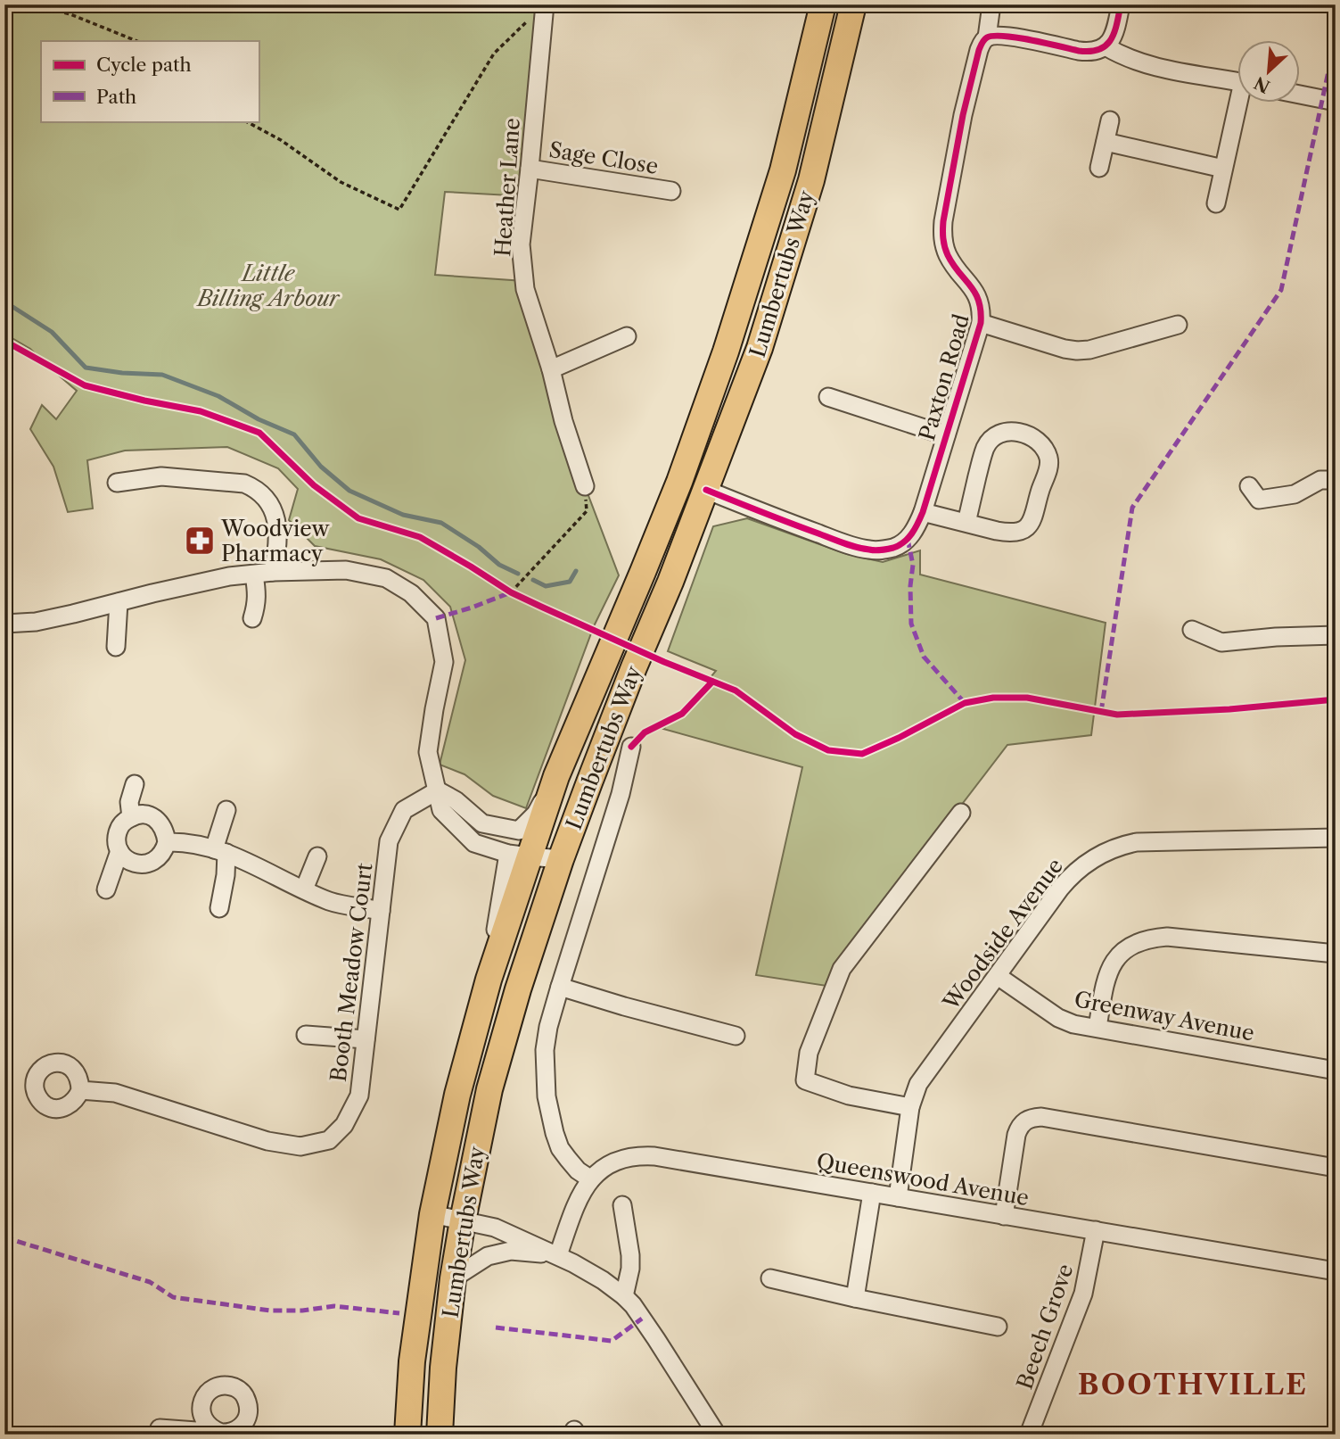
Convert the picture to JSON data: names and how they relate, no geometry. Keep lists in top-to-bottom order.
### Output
{
  "streets": {
    "highway": ["Lumbertubs Way"],
    "street": [
      "Sage Close",
      "Heather Lane",
      "Paxton Road",
      "Woodside Avenue",
      "Booth Meadow Court",
      "Greenway Avenue",
      "Queenswood Avenue",
      "Beech Grove"
    ]
  },
  "crossings": [
    ["Sage Close", "Heather Lane"],
    ["Lumbertubs Way", "Paxton Road"],
    ["Lumbertubs Way", "Queenswood Avenue"],
    ["Woodside Avenue", "Greenway Avenue"],
    ["Woodside Avenue", "Queenswood Avenue"],
    ["Queenswood Avenue", "Beech Grove"]
  ],
  "districts": ["BOOTHVILLE"],
  "parks": ["Little Billing Arbour"],
  "places": {
    "pharmacy": ["Woodview Pharmacy"]
  },
  "legend": ["Cycle path", "Path"],
  "north": "bottom left"
}
